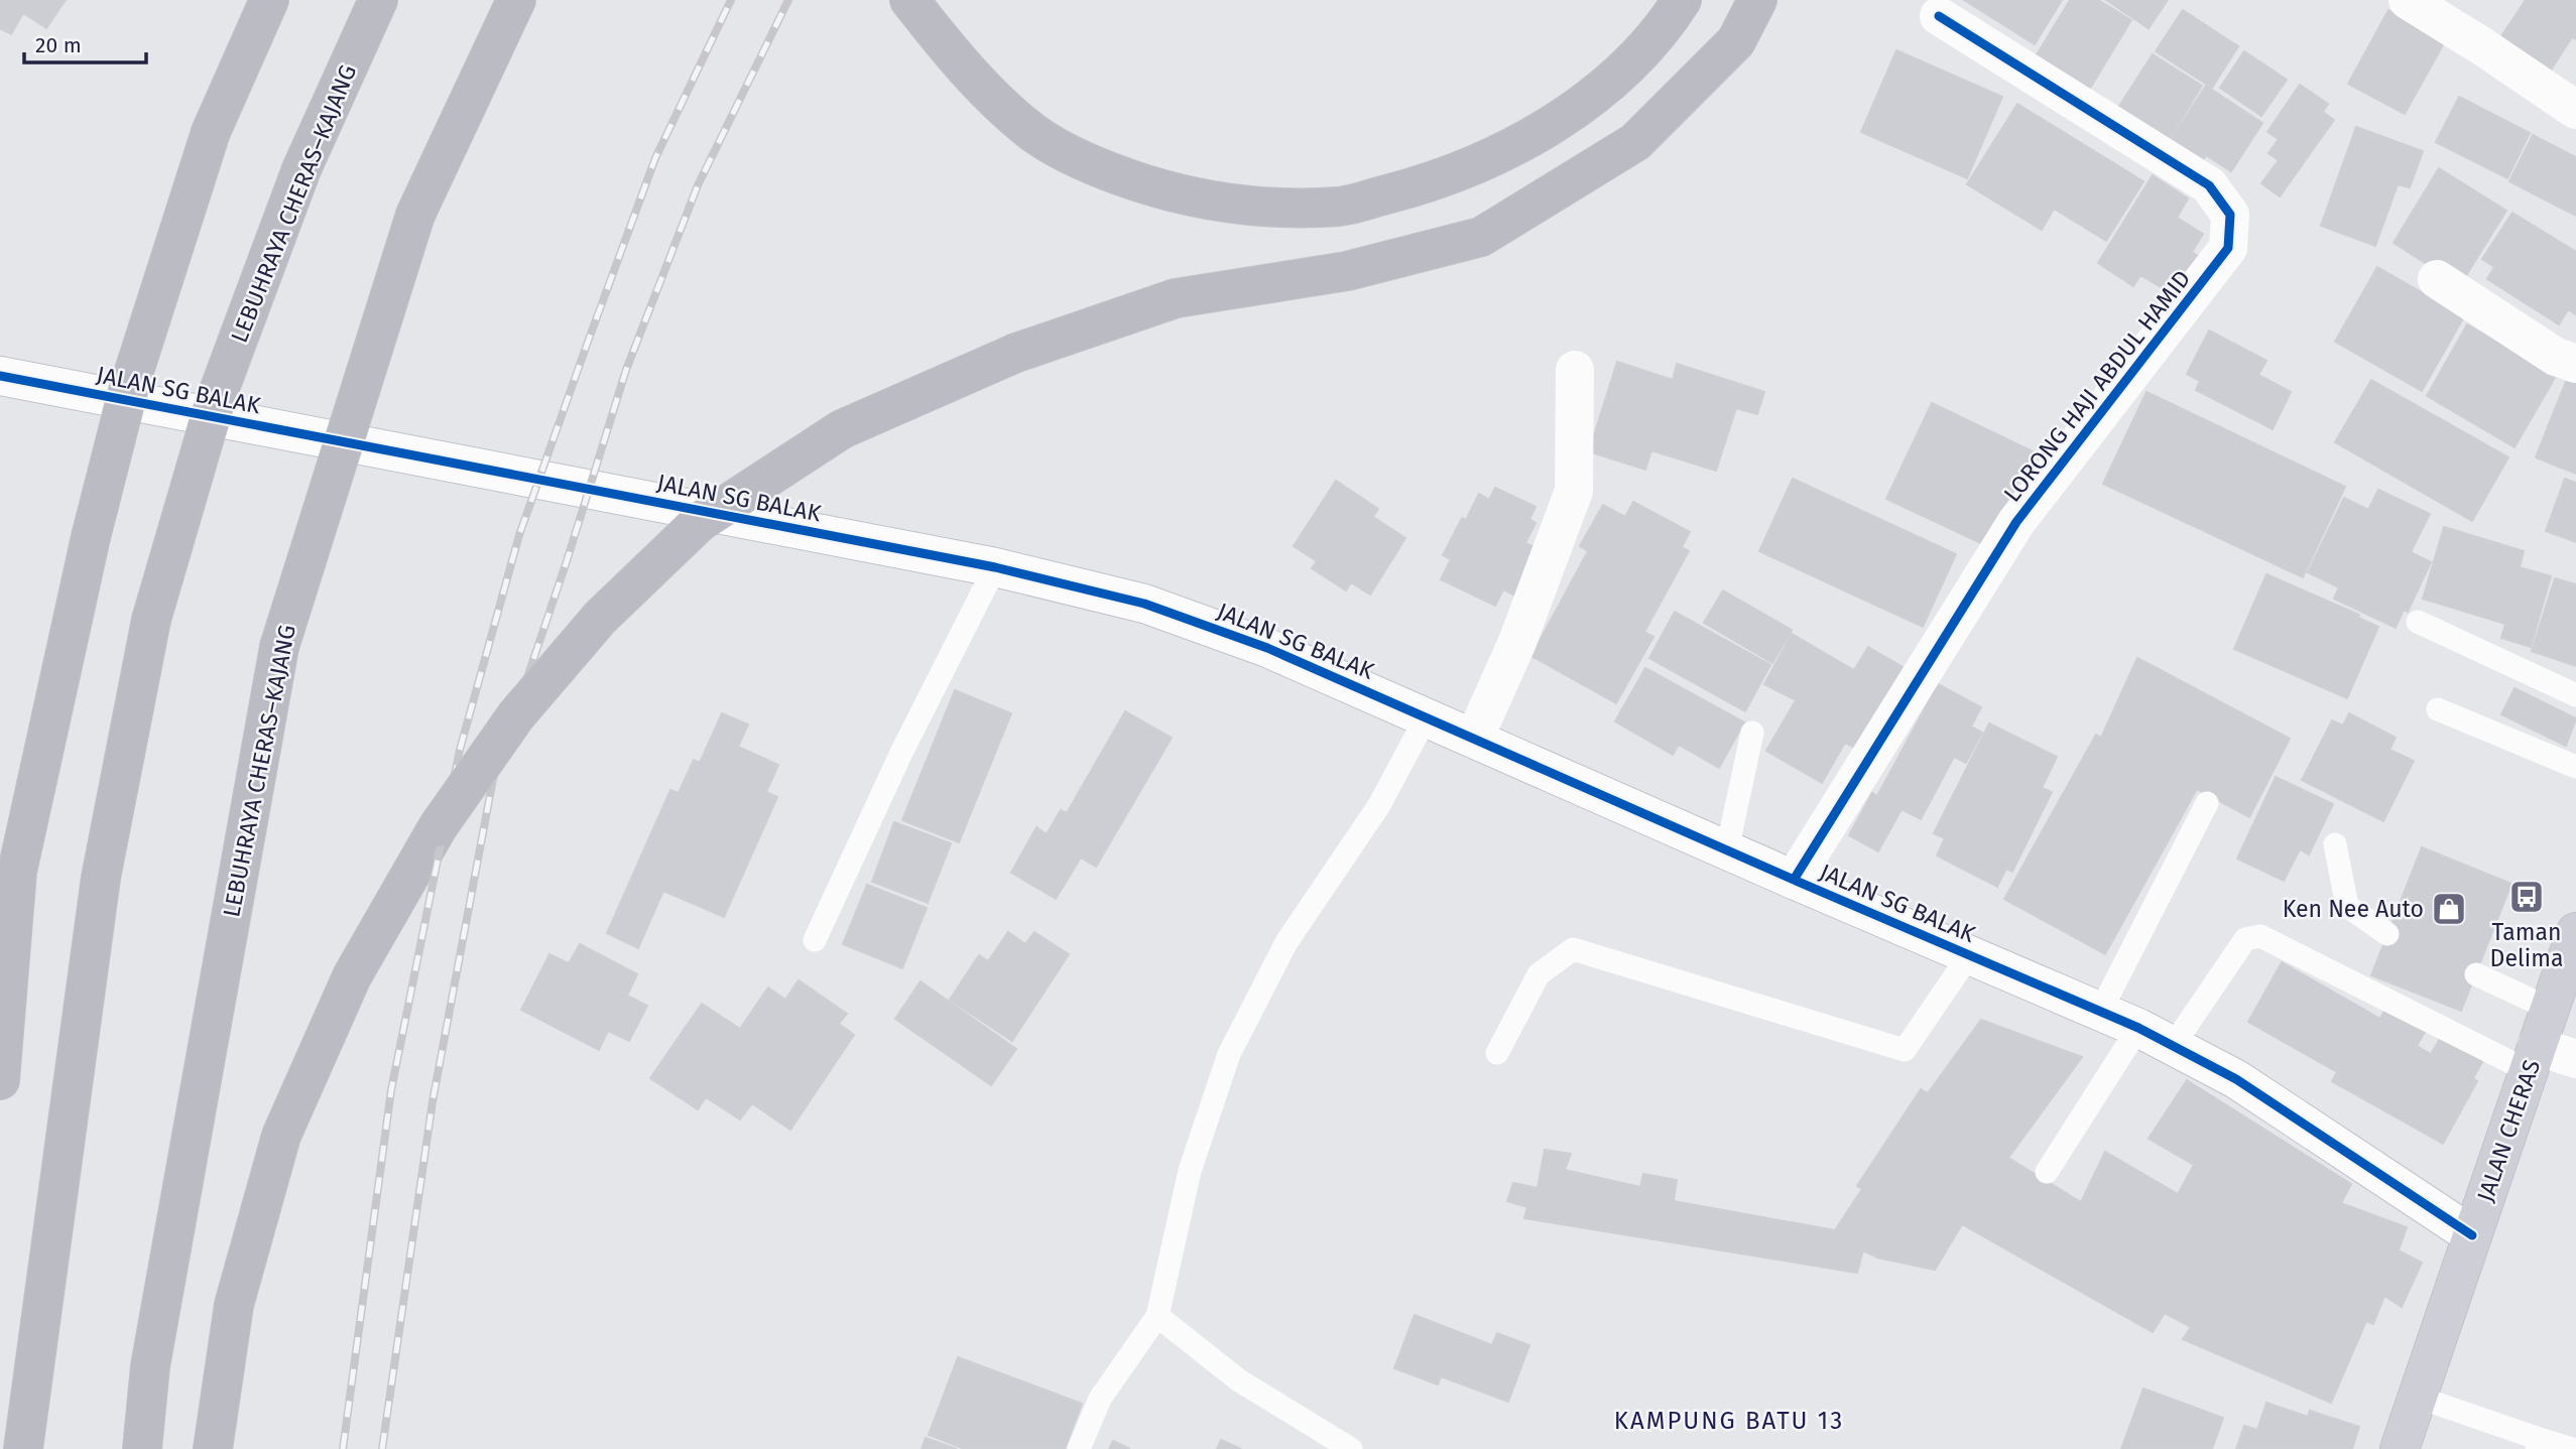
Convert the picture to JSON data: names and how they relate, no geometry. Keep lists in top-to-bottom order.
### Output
{
  "streets": {
    "highway": ["LEBUHRAYA CHERAS–KAJANG"],
    "main road": ["JALAN CHERAS"],
    "street": ["LORONG HAJI ABDUL HAMID", "JALAN SG BALAK"]
  },
  "crossings": [
    ["LORONG HAJI ABDUL HAMID", "JALAN SG BALAK"],
    ["JALAN SG BALAK", "JALAN CHERAS"]
  ],
  "districts": ["KAMPUNG BATU 13"],
  "places": {
    "bus stop": ["Taman Delima"],
    "shop": ["Ken Nee Auto"]
  },
  "scale_bar": "20 m"
}
